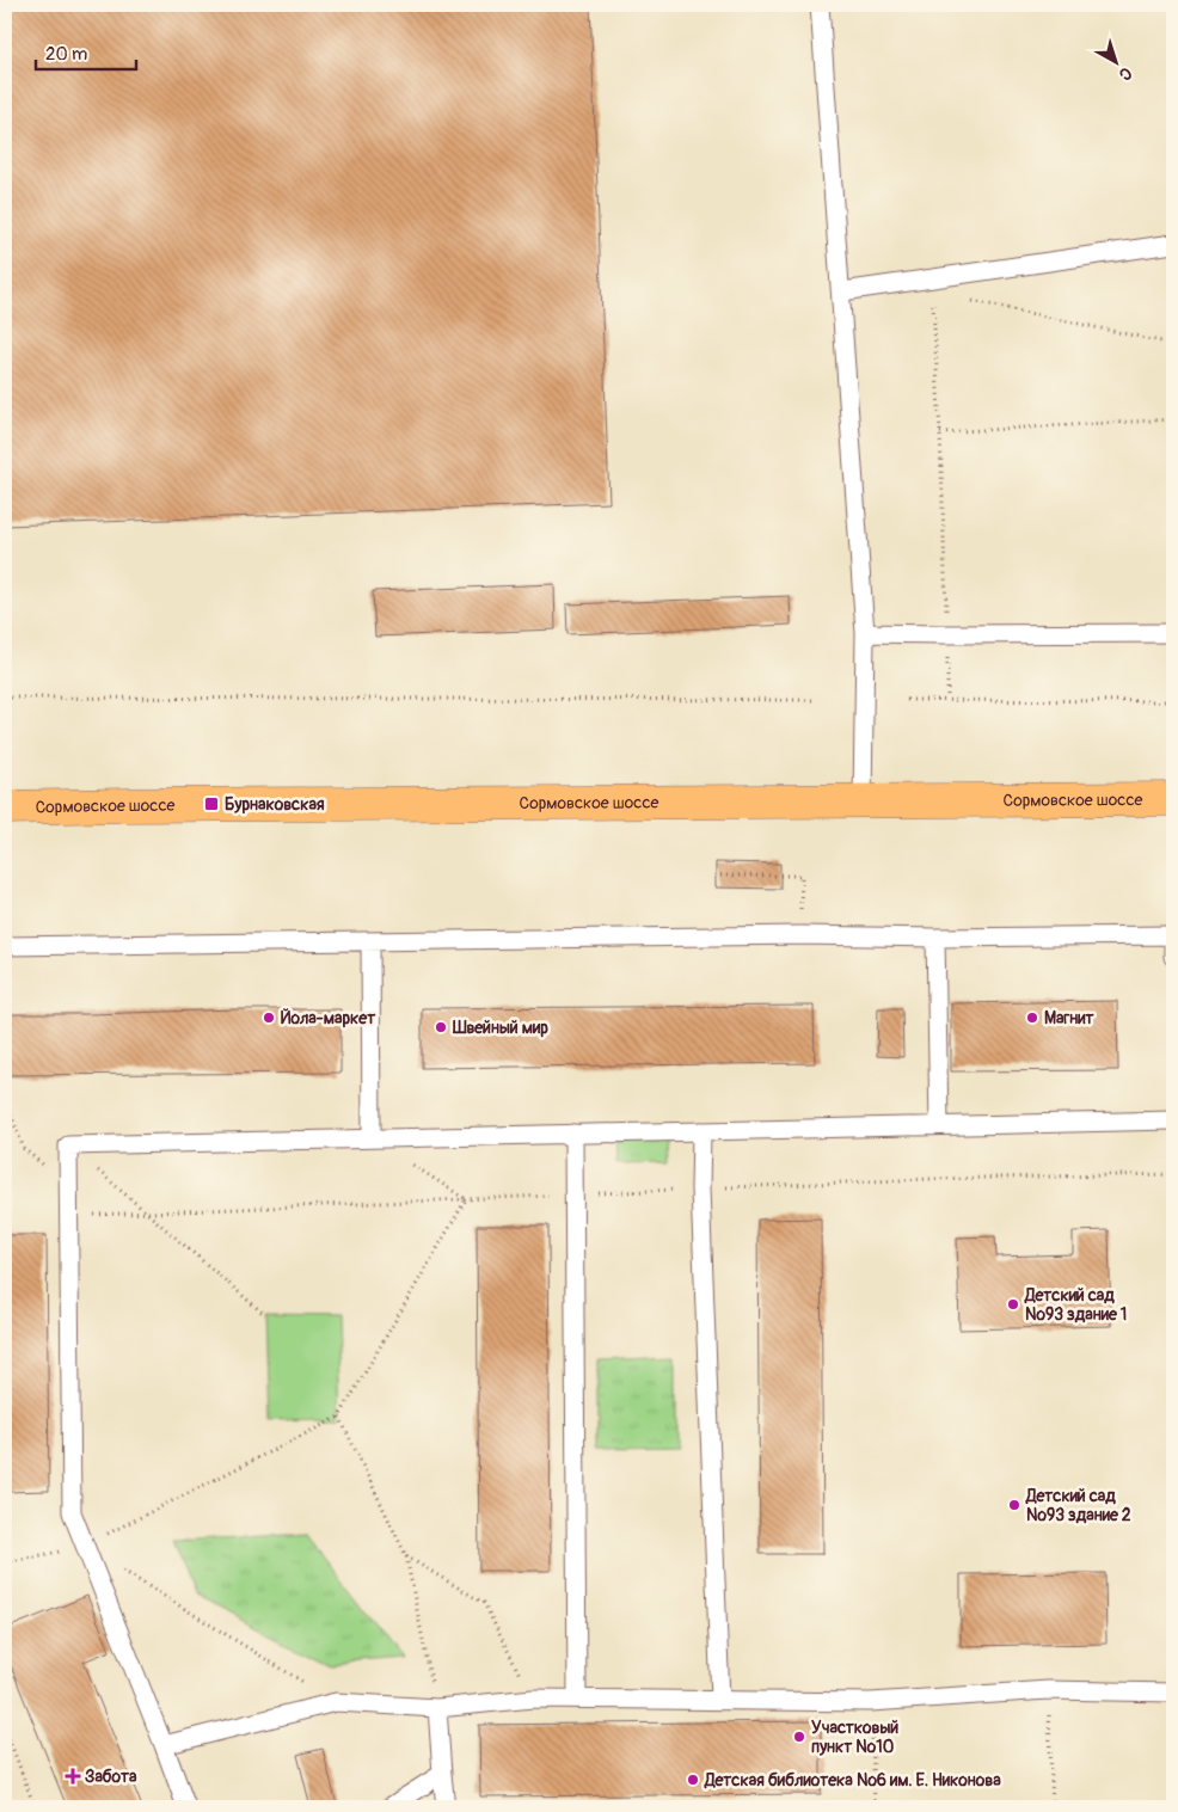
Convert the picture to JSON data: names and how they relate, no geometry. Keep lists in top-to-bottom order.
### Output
{
  "streets": {
    "main road": ["Сормовское шоссе"]
  },
  "places": {
    "transit": ["Бурнаковская"],
    "other": [
      "Йола-маркет",
      "Магнит",
      "Швейный мир",
      "Детский сад №93 здание 1",
      "Детский сад №93 здание 2",
      "Участковый пункт №10",
      "Детская библиотека №6 им. Е. Никонова"
    ],
    "health": ["Забота"]
  },
  "scale_bar": "20 m",
  "north": "bottom right"
}
